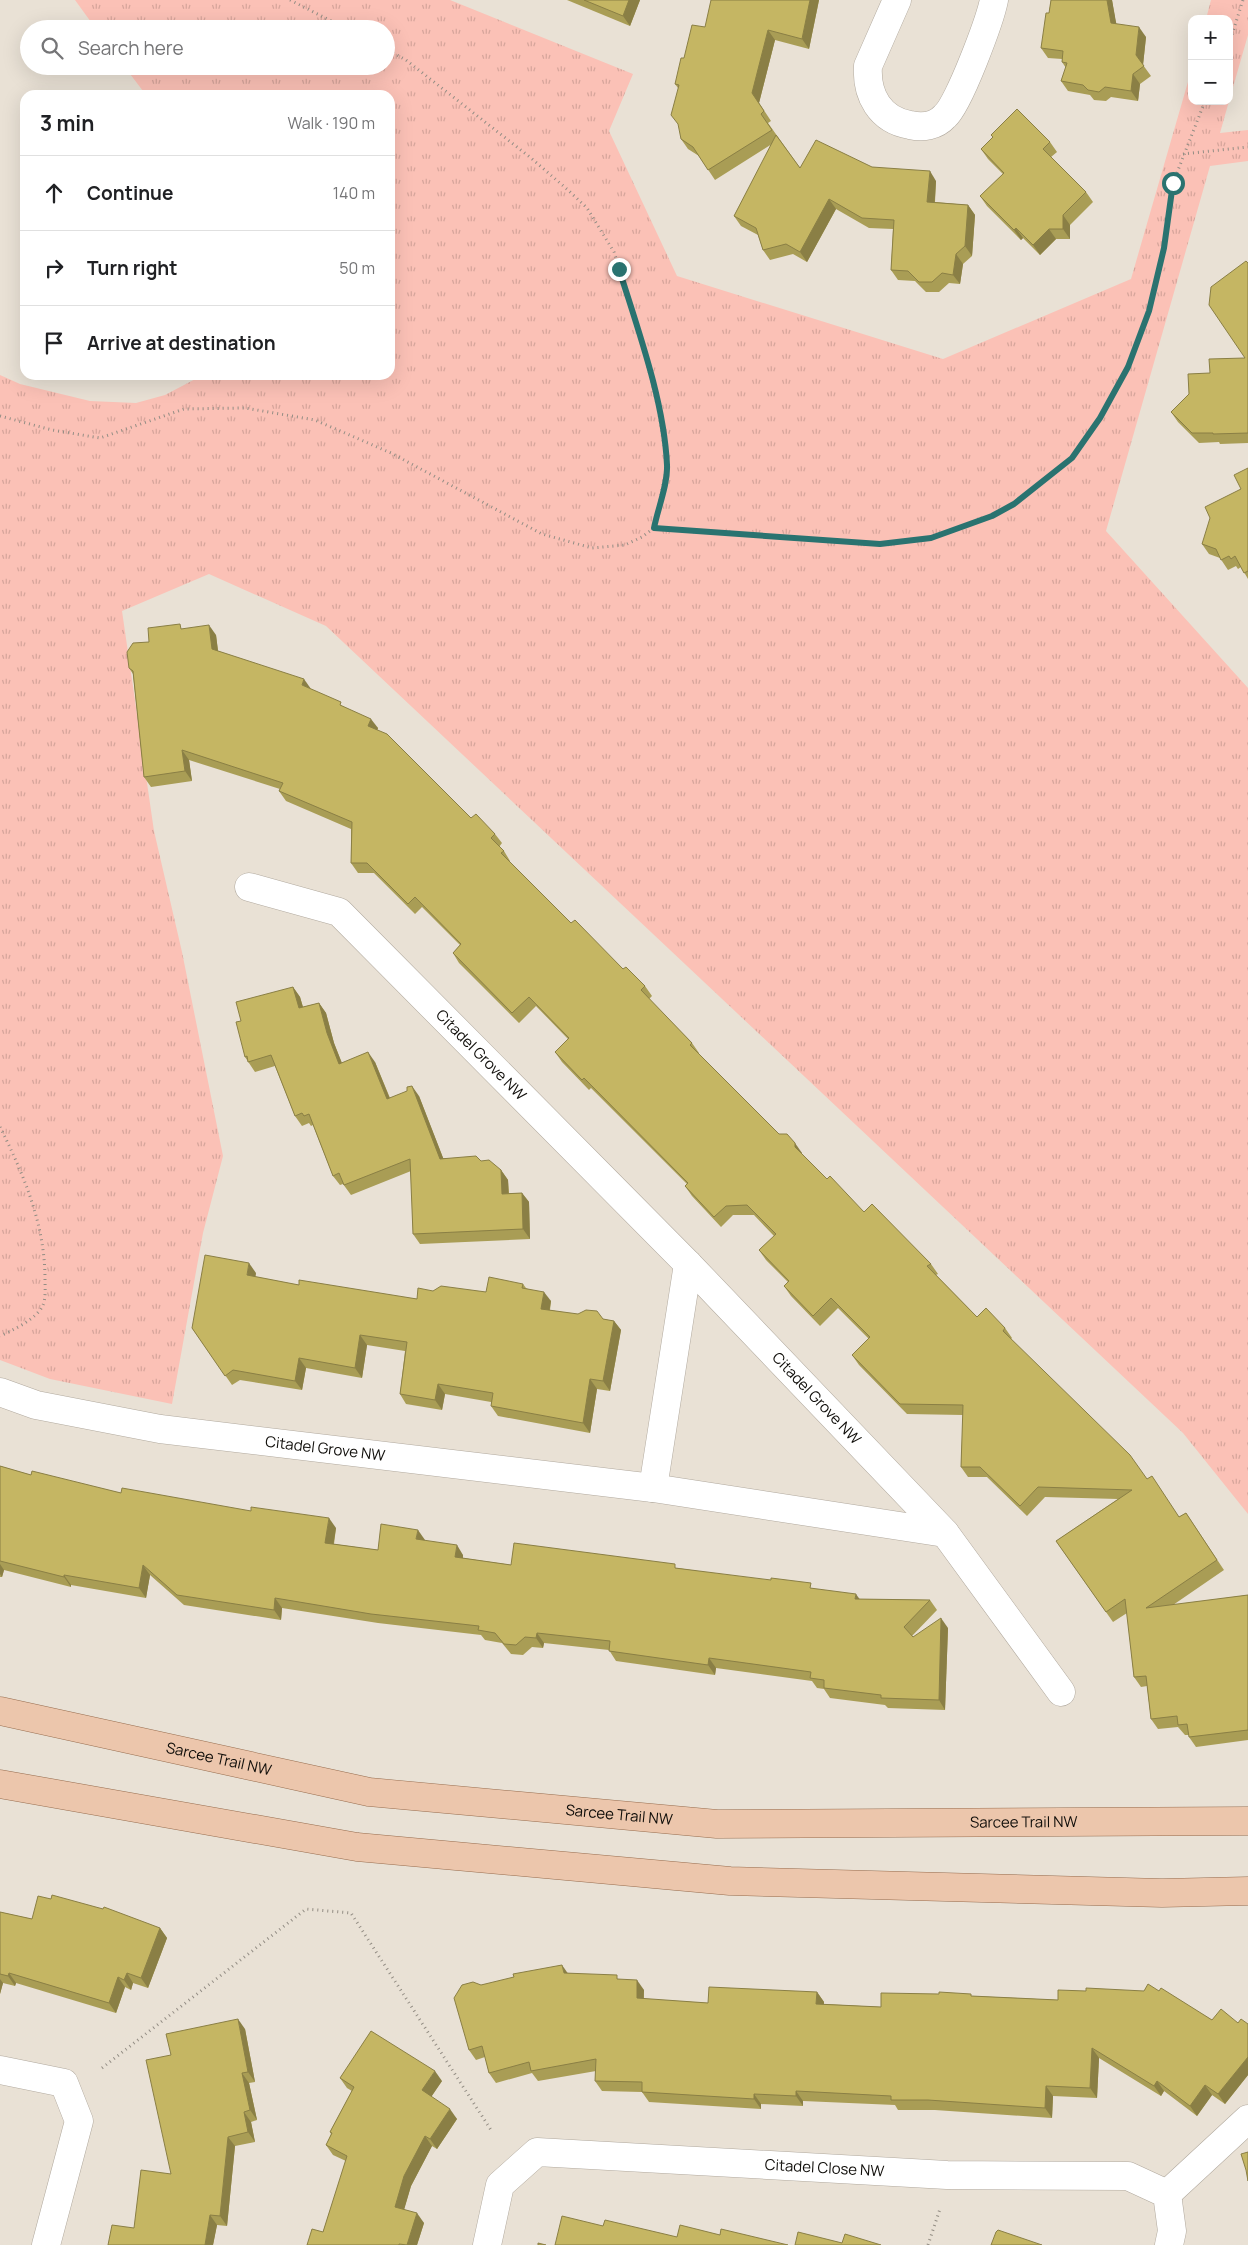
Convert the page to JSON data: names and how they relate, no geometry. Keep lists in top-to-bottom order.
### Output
{
  "streets": {
    "main road": ["Sarcee Trail NW"],
    "street": ["Citadel Grove NW", "Citadel Close NW"]
  },
  "page": {
    "map_buttons": ["+", "−"],
    "search": "Search here",
    "heading": ["3 min", "Walk · 190 m"],
    "list": [
      ["Continue", "140 m"],
      ["Turn right", "50 m"],
      "Arrive at destination"
    ]
  }
}
